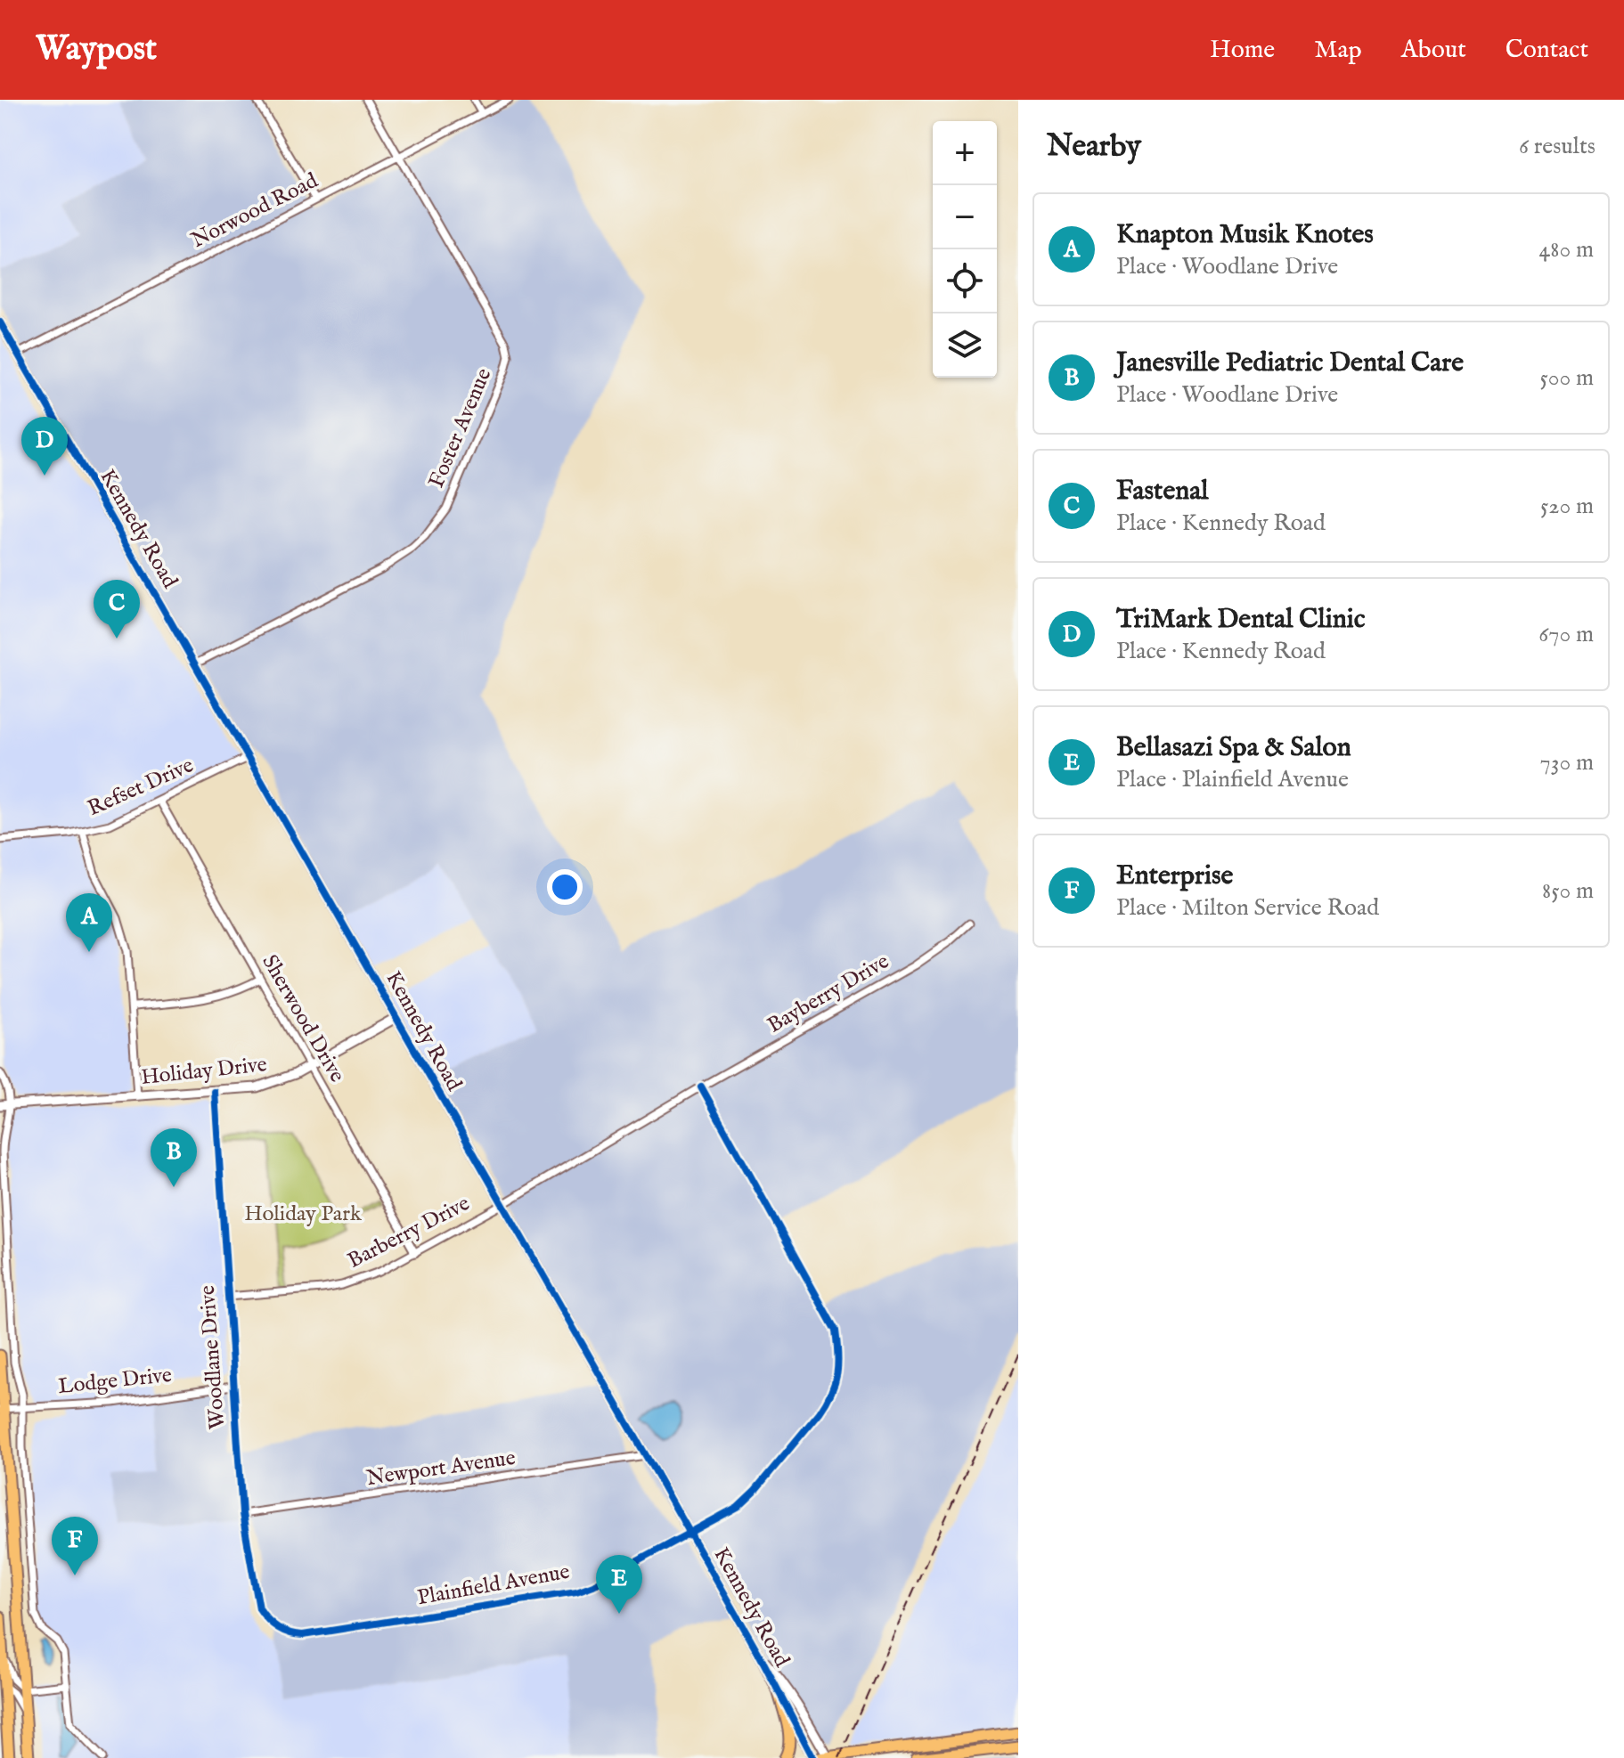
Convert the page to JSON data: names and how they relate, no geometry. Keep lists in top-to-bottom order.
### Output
{
  "streets": {
    "street": [
      "Norwood Road",
      "Foster Avenue",
      "Kennedy Road",
      "Refset Drive",
      "Bayberry Drive",
      "Sherwood Drive",
      "Holiday Drive",
      "Barberry Drive",
      "Woodlane Drive",
      "Lodge Drive",
      "Newport Avenue",
      "Plainfield Avenue"
    ]
  },
  "crossings": [
    ["Norwood Road", "Foster Avenue"],
    ["Norwood Road", "Kennedy Road"],
    ["Foster Avenue", "Kennedy Road"],
    ["Kennedy Road", "Refset Drive"],
    ["Kennedy Road", "Holiday Drive"],
    ["Kennedy Road", "Barberry Drive"],
    ["Kennedy Road", "Newport Avenue"],
    ["Kennedy Road", "Plainfield Avenue"],
    ["Refset Drive", "Sherwood Drive"],
    ["Bayberry Drive", "Barberry Drive"],
    ["Bayberry Drive", "Plainfield Avenue"],
    ["Sherwood Drive", "Holiday Drive"],
    ["Sherwood Drive", "Barberry Drive"],
    ["Holiday Drive", "Woodlane Drive"],
    ["Barberry Drive", "Woodlane Drive"],
    ["Barberry Drive", "Plainfield Avenue"],
    ["Woodlane Drive", "Lodge Drive"],
    ["Woodlane Drive", "Newport Avenue"],
    ["Woodlane Drive", "Plainfield Avenue"]
  ],
  "parks": ["Holiday Park"],
  "page": {
    "header": "Waypost",
    "nav": [
      "Home",
      "Map",
      "About",
      "Contact"
    ],
    "heading": ["Nearby", "6 results"],
    "map_buttons": ["+", "−"],
    "list": [
      {
        "mark": "A",
        "name": "Knapton Musik Knotes",
        "note": "Place · Woodlane Drive",
        "value": "480 m"
      },
      {
        "mark": "B",
        "name": "Janesville Pediatric Dental Care",
        "note": "Place · Woodlane Drive",
        "value": "500 m"
      },
      {
        "mark": "C",
        "name": "Fastenal",
        "note": "Place · Kennedy Road",
        "value": "520 m"
      },
      {
        "mark": "D",
        "name": "TriMark Dental Clinic",
        "note": "Place · Kennedy Road",
        "value": "670 m"
      },
      {
        "mark": "E",
        "name": "Bellasazi Spa & Salon",
        "note": "Place · Plainfield Avenue",
        "value": "730 m"
      },
      {
        "mark": "F",
        "name": "Enterprise",
        "note": "Place · Milton Service Road",
        "value": "850 m"
      }
    ],
    "pins": [
      "D",
      "C",
      "A",
      "B",
      "F",
      "E"
    ]
  }
}
